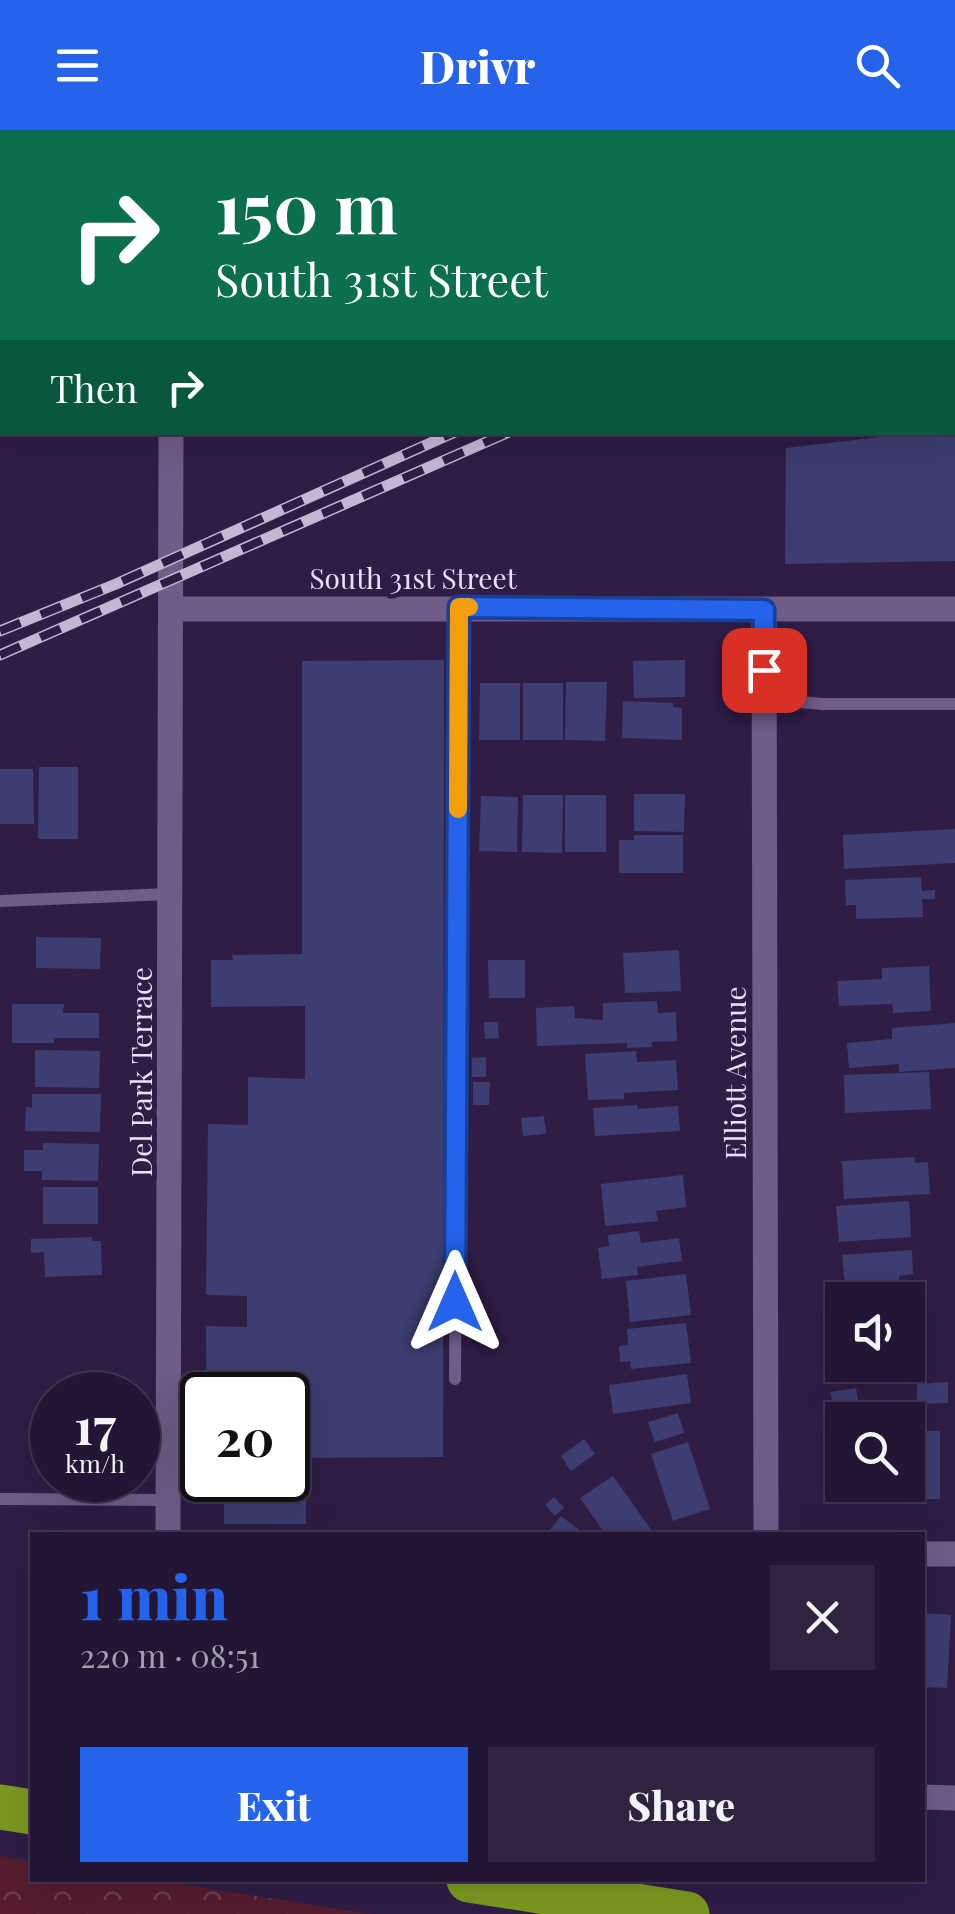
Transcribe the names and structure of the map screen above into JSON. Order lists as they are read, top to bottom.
{
  "streets": {
    "street": ["South 31st Street", "Del Park Terrace", "Elliott Avenue"]
  },
  "crossings": [
    ["South 31st Street", "Del Park Terrace"],
    ["South 31st Street", "Elliott Avenue"]
  ],
  "page": {
    "header": "Drivr",
    "turn": ["150 m", "South 31st Street"],
    "then": "Then",
    "speed": "17 km/h",
    "limit": "20",
    "heading": ["1 min", "220 m · 08:51"],
    "buttons": ["Exit", "Share"]
  }
}
